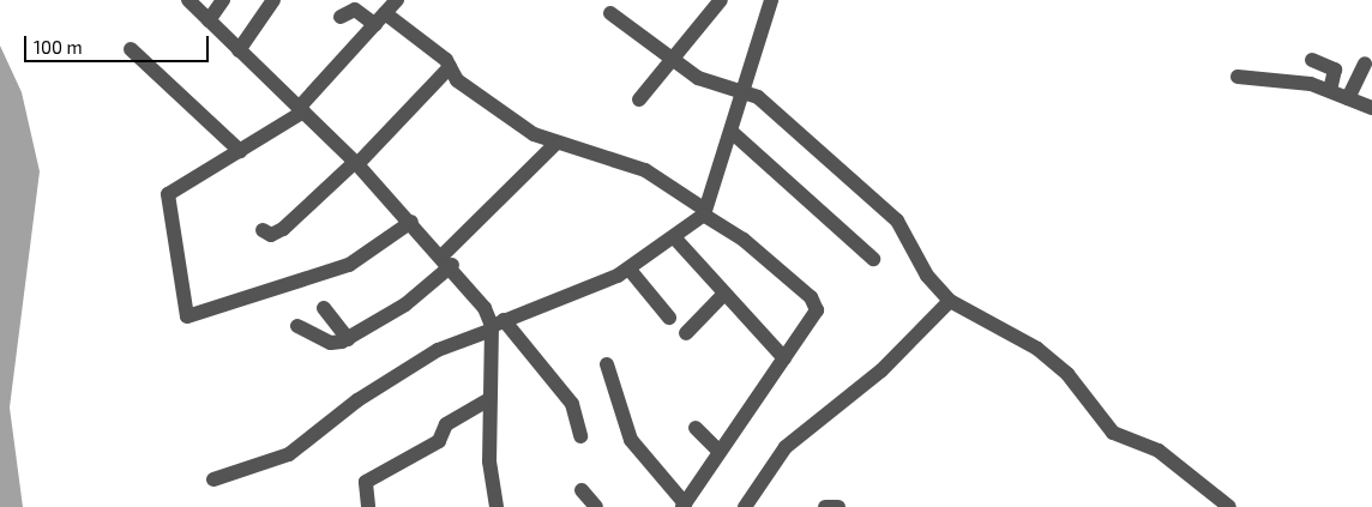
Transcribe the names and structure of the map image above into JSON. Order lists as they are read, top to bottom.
{
  "scale_bar": "100 m"
}
